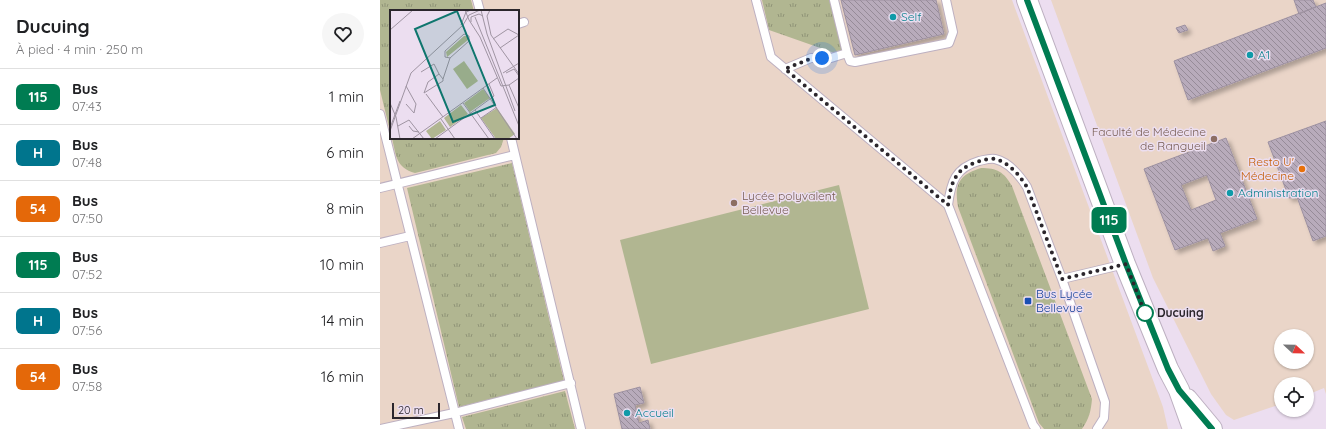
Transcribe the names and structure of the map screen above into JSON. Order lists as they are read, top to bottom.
{
  "places": {
    "other": [
      "Self",
      "A1",
      "Faculté de Médecine de Rangueil",
      "Resto U' Médecine",
      "Administration",
      "Lycée polyvalent Bellevue",
      "Ducuing",
      "Accueil"
    ],
    "transit": ["Bus Lycée Bellevue"]
  },
  "lines": ["bus line 115"],
  "scale_bar": "20 m",
  "north": "right",
  "page": {
    "heading": ["Ducuing", "À pied · 4 min · 250 m"],
    "on_map": "115",
    "list": [
      {
        "mark": "115",
        "name": "Bus",
        "note": "07:43",
        "value": "1 min"
      },
      {
        "mark": "H",
        "name": "Bus",
        "note": "07:48",
        "value": "6 min"
      },
      {
        "mark": "54",
        "name": "Bus",
        "note": "07:50",
        "value": "8 min"
      },
      {
        "mark": "115",
        "name": "Bus",
        "note": "07:52",
        "value": "10 min"
      },
      {
        "mark": "H",
        "name": "Bus",
        "note": "07:56",
        "value": "14 min"
      },
      {
        "mark": "54",
        "name": "Bus",
        "note": "07:58",
        "value": "16 min"
      }
    ],
    "scale": "20 m"
  }
}
